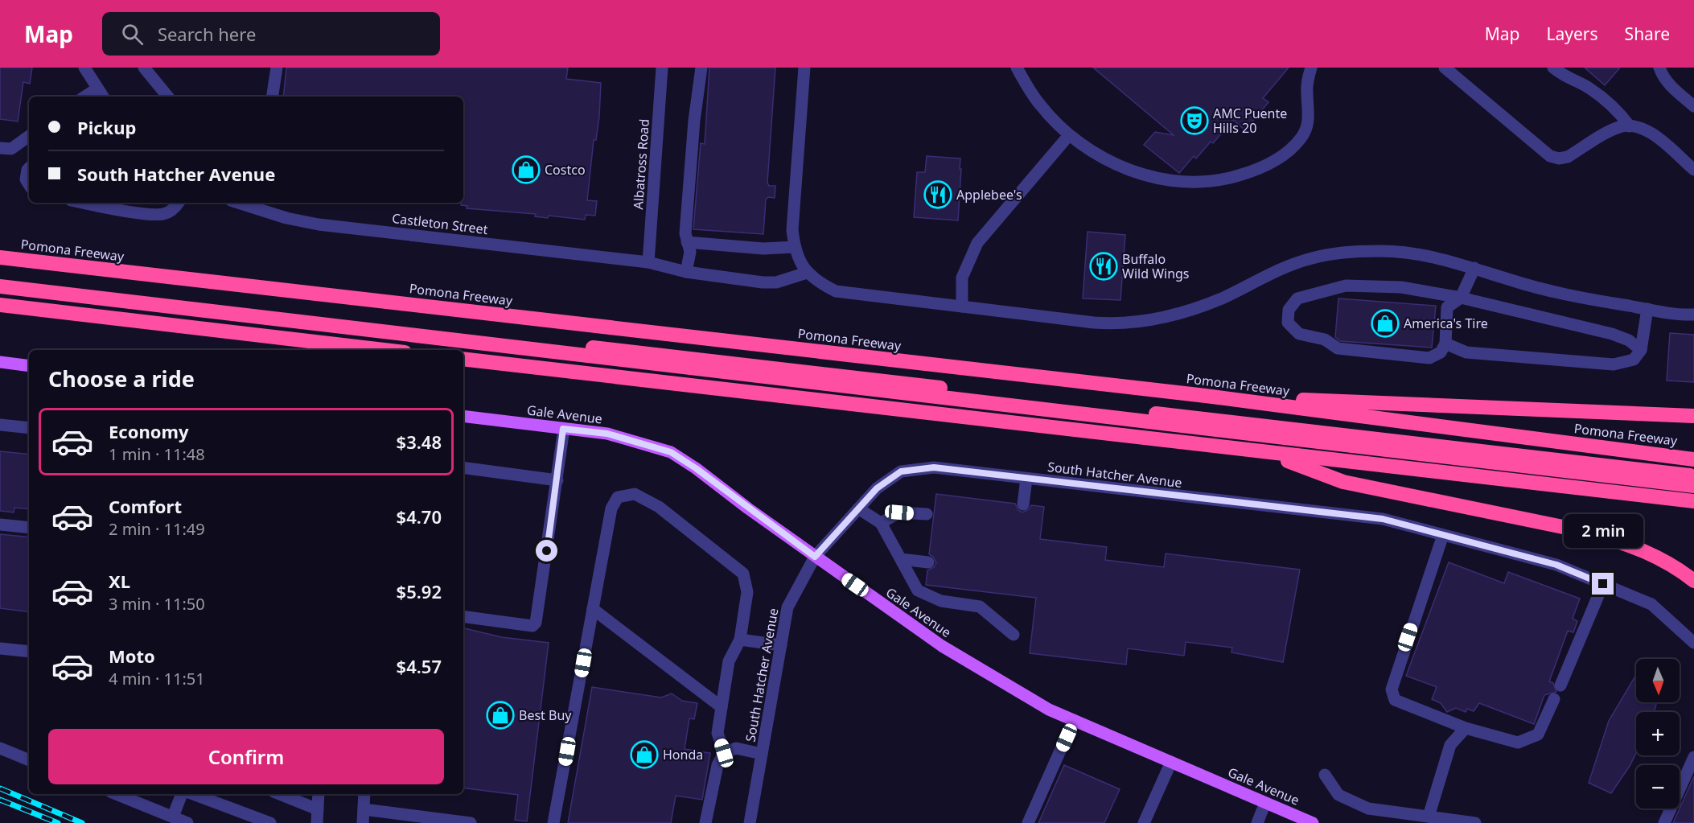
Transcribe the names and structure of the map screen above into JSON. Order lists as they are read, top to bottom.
{
  "streets": {
    "highway": ["Pomona Freeway"],
    "main road": ["Gale Avenue"],
    "street": ["Albatross Road", "Castleton Street", "South Hatcher Avenue"]
  },
  "crossings": [
    ["Albatross Road", "Castleton Street"],
    ["Gale Avenue", "South Hatcher Avenue"]
  ],
  "places": {
    "theatre": ["AMC Puente Hills 20"],
    "shop": [
      "Costco",
      "America's Tire",
      "Best Buy",
      "Honda"
    ],
    "restaurant": ["Applebee's", "Buffalo Wild Wings"]
  },
  "north": "bottom",
  "page": {
    "header": "Map",
    "search": "Search here",
    "nav": ["Map", "Layers", "Share"],
    "banner": ["Pickup", "South Hatcher Avenue"],
    "heading": "Choose a ride",
    "list": [
      {
        "name": "Economy",
        "note": "1 min · 11:48",
        "value": "$3.48"
      },
      {
        "name": "Comfort",
        "note": "2 min · 11:49",
        "value": "$4.70"
      },
      {
        "name": "XL",
        "note": "3 min · 11:50",
        "value": "$5.92"
      },
      {
        "name": "Moto",
        "note": "4 min · 11:51",
        "value": "$4.57"
      }
    ],
    "bubble": "2 min",
    "map_buttons": ["+", "−"],
    "buttons": "Confirm"
  }
}
